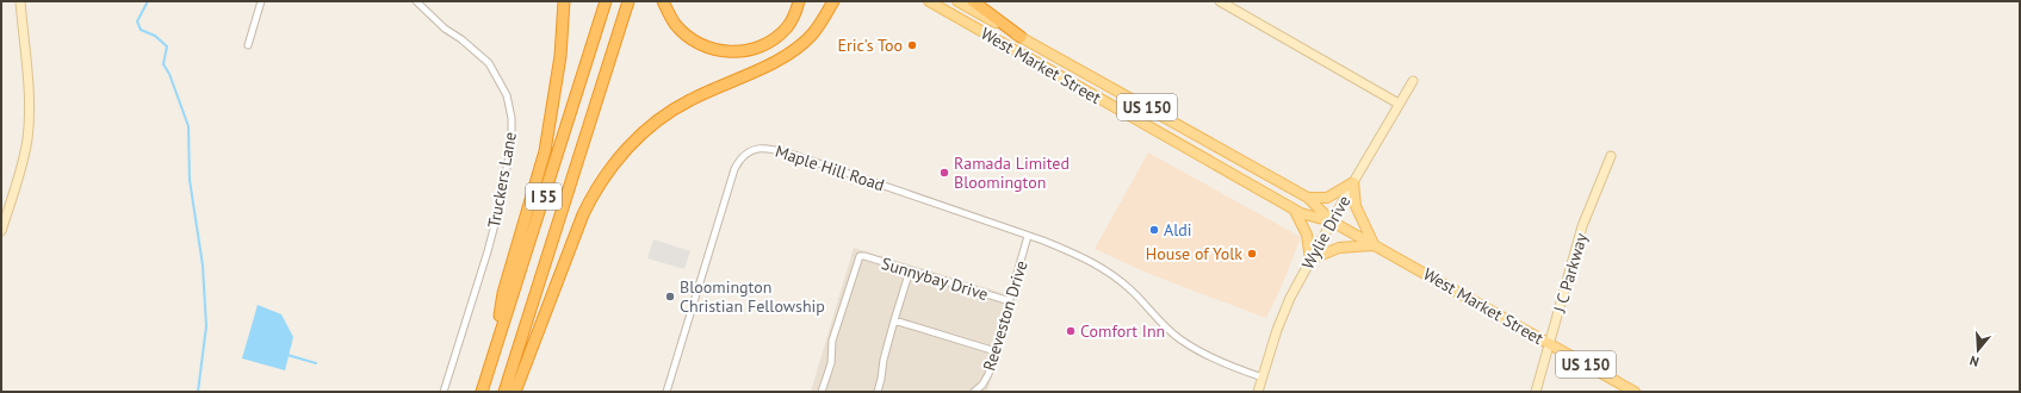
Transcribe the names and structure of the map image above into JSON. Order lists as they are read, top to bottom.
{
  "streets": {
    "highway": ["I 55"],
    "main road": [
      "West Market Street",
      "US 150",
      "Wylie Drive",
      "J C Parkway"
    ],
    "street": [
      "Maple Hill Road",
      "Truckers Lane",
      "Sunnybay Drive",
      "Reeveston Drive"
    ]
  },
  "crossings": [
    ["West Market Street", "Wylie Drive"],
    ["West Market Street", "J C Parkway"],
    ["Maple Hill Road", "Wylie Drive"],
    ["Maple Hill Road", "Reeveston Drive"],
    ["Sunnybay Drive", "Reeveston Drive"]
  ],
  "places": [
    "Eric's Too",
    "Ramada Limited Bloomington",
    "Aldi",
    "House of Yolk",
    "Bloomington Christian Fellowship",
    "Comfort Inn"
  ],
  "north": "bottom"
}
